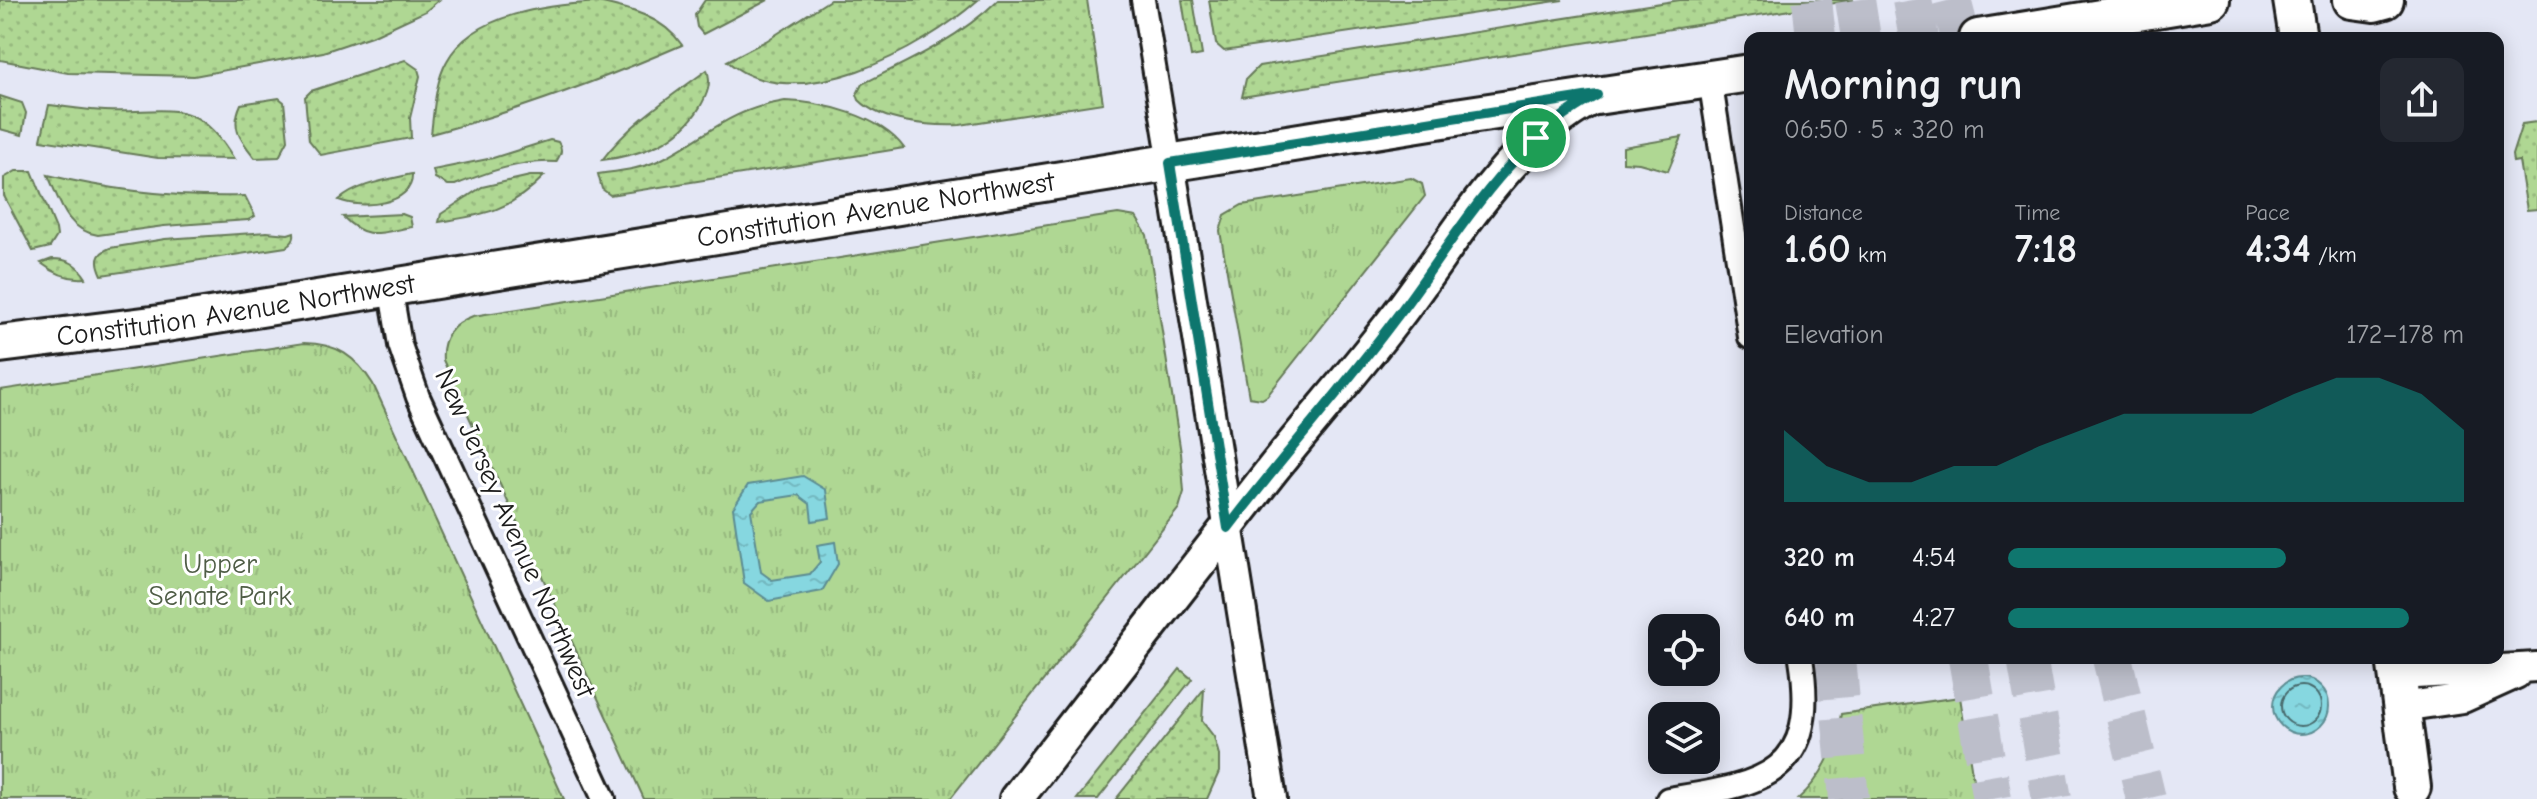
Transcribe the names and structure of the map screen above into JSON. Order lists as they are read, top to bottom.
{
  "streets": {
    "main road": ["Constitution Avenue Northwest"],
    "street": ["New Jersey Avenue Northwest"]
  },
  "crossings": [
    ["Constitution Avenue Northwest", "New Jersey Avenue Northwest"]
  ],
  "parks": ["Upper Senate Park"],
  "page": {
    "heading": ["Morning run", "06:50 · 5 × 320 m"],
    "stats": [
      ["Distance", "1.60 km"],
      ["Time", "7:18"],
      ["Pace", "4:34 /km"]
    ],
    "chart": ["Elevation", "172–178 m"],
    "list": [
      {
        "name": "320 m",
        "note": "4:54"
      },
      {
        "name": "640 m",
        "note": "4:27"
      }
    ]
  }
}
